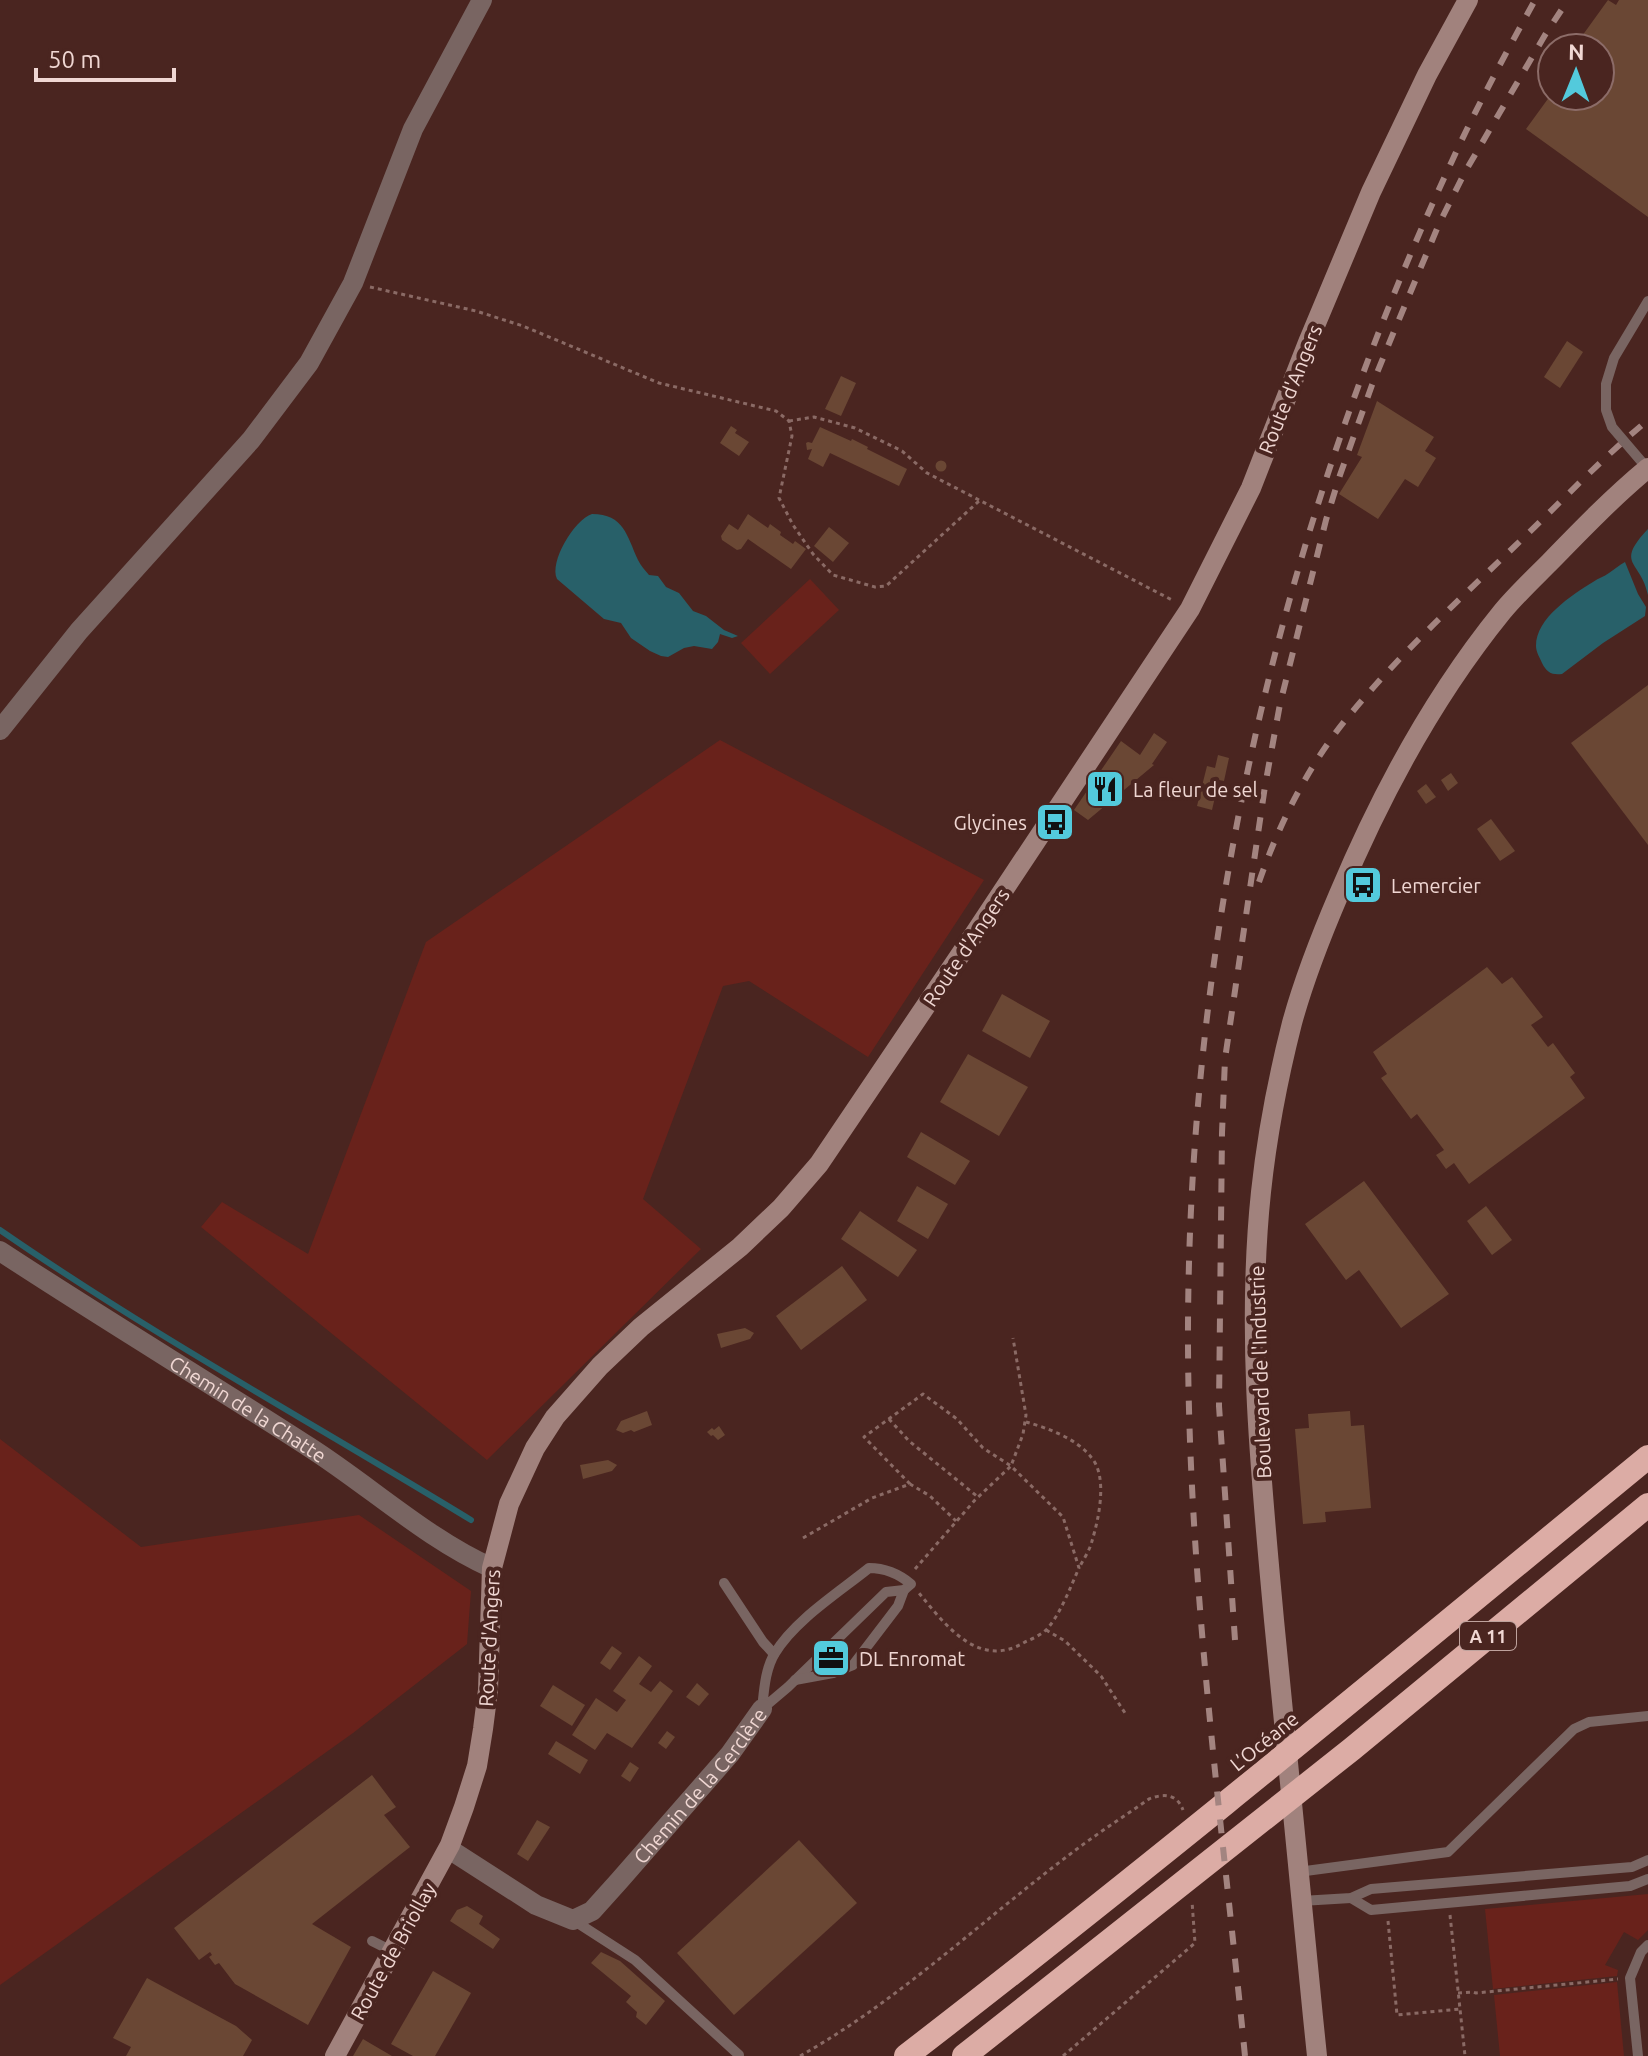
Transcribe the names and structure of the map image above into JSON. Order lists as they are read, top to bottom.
{
  "streets": {
    "highway": ["A 11", "L’Océane"],
    "street": [
      "Route d'Angers",
      "Boulevard de l'Industrie",
      "Chemin de la Chatte",
      "Chemin de la Cerclère",
      "Route de Briollay"
    ]
  },
  "crossings": [
    ["Route d'Angers", "Chemin de la Chatte"],
    ["Route d'Angers", "Route de Briollay"]
  ],
  "places": {
    "restaurant": ["La fleur de sel"],
    "bus stop": ["Glycines", "Lemercier"],
    "office": ["DL Enromat"]
  },
  "scale_bar": "50 m",
  "north": "top"
}
